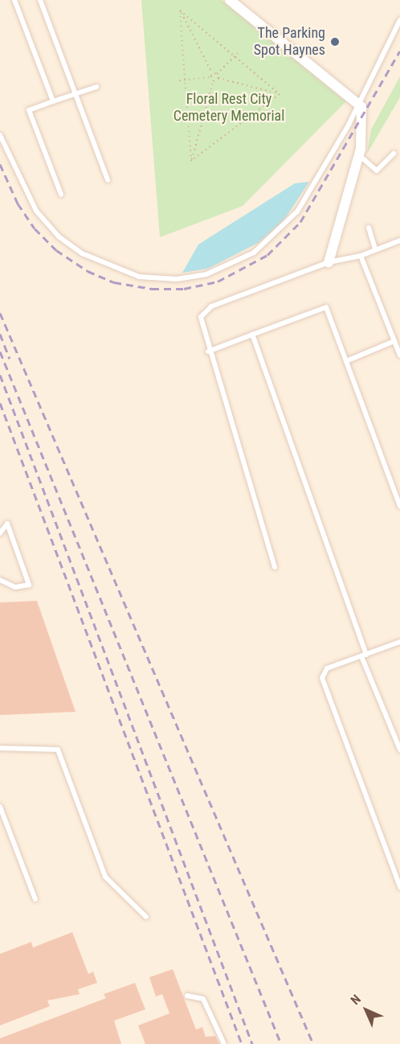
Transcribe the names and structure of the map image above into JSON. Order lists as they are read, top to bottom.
{
  "parks": ["Floral Rest City Cemetery Memorial"],
  "places": ["The Parking Spot Haynes"],
  "north": "top left"
}
